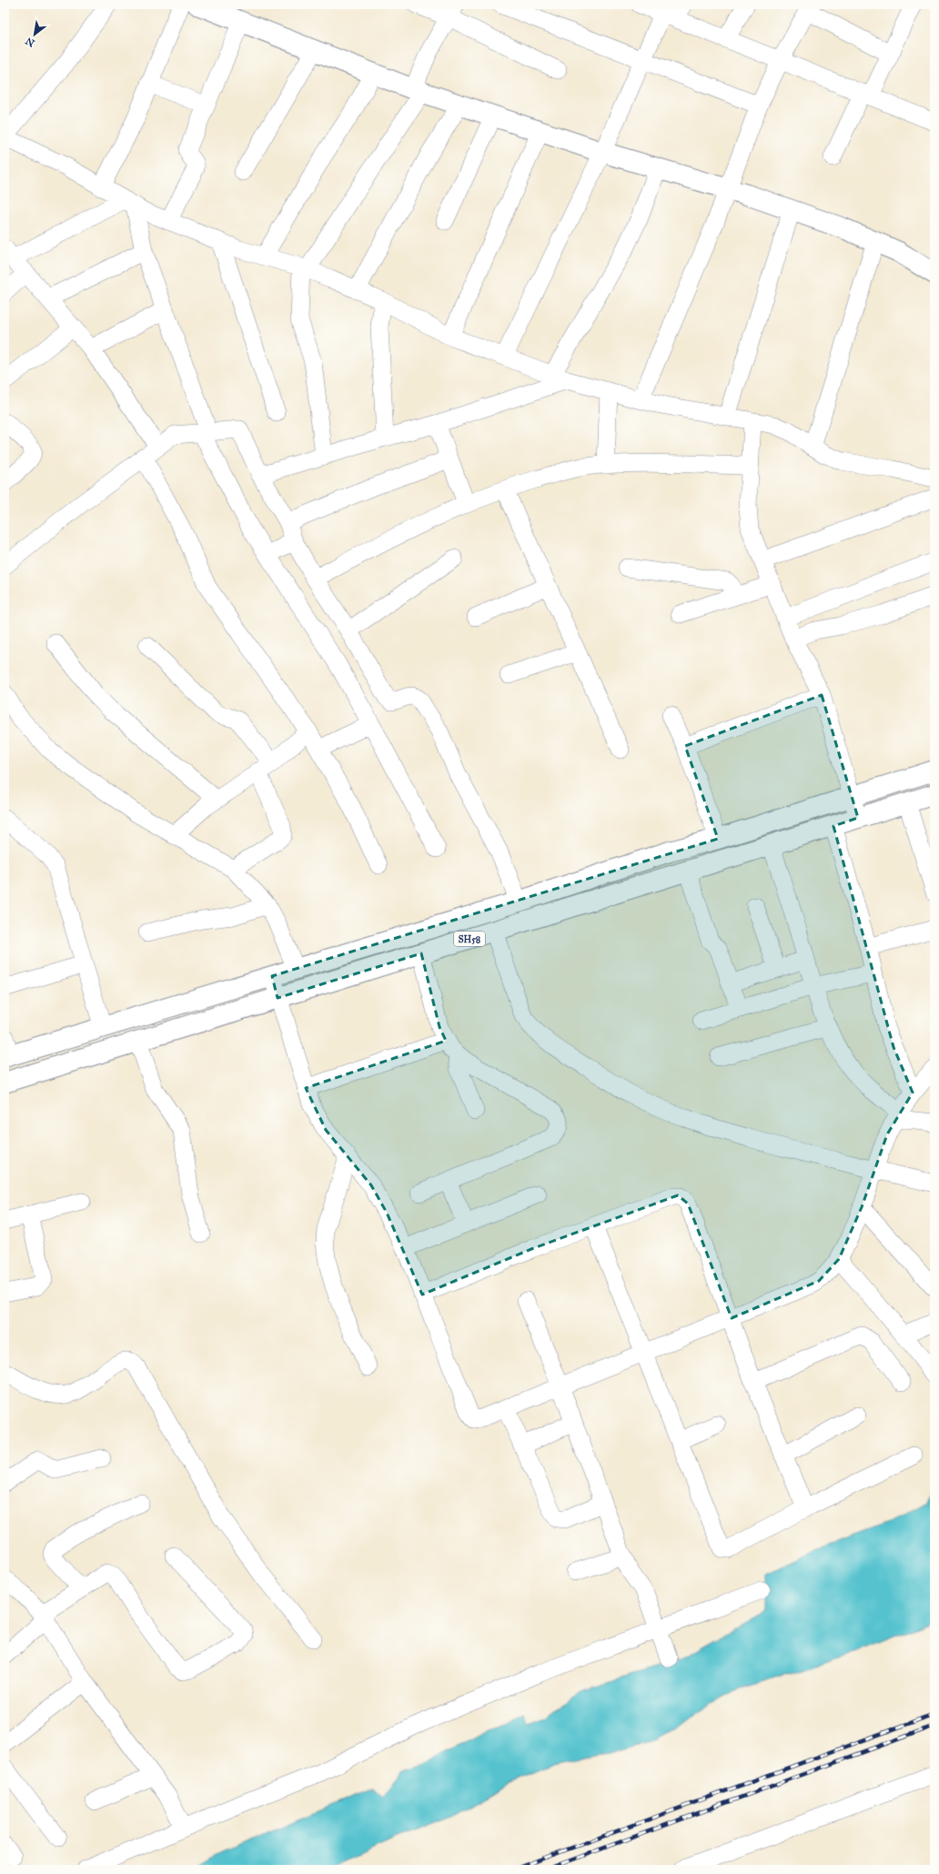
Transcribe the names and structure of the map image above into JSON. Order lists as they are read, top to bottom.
{
  "streets": {
    "main road": ["SH58"]
  },
  "north": "bottom left"
}
